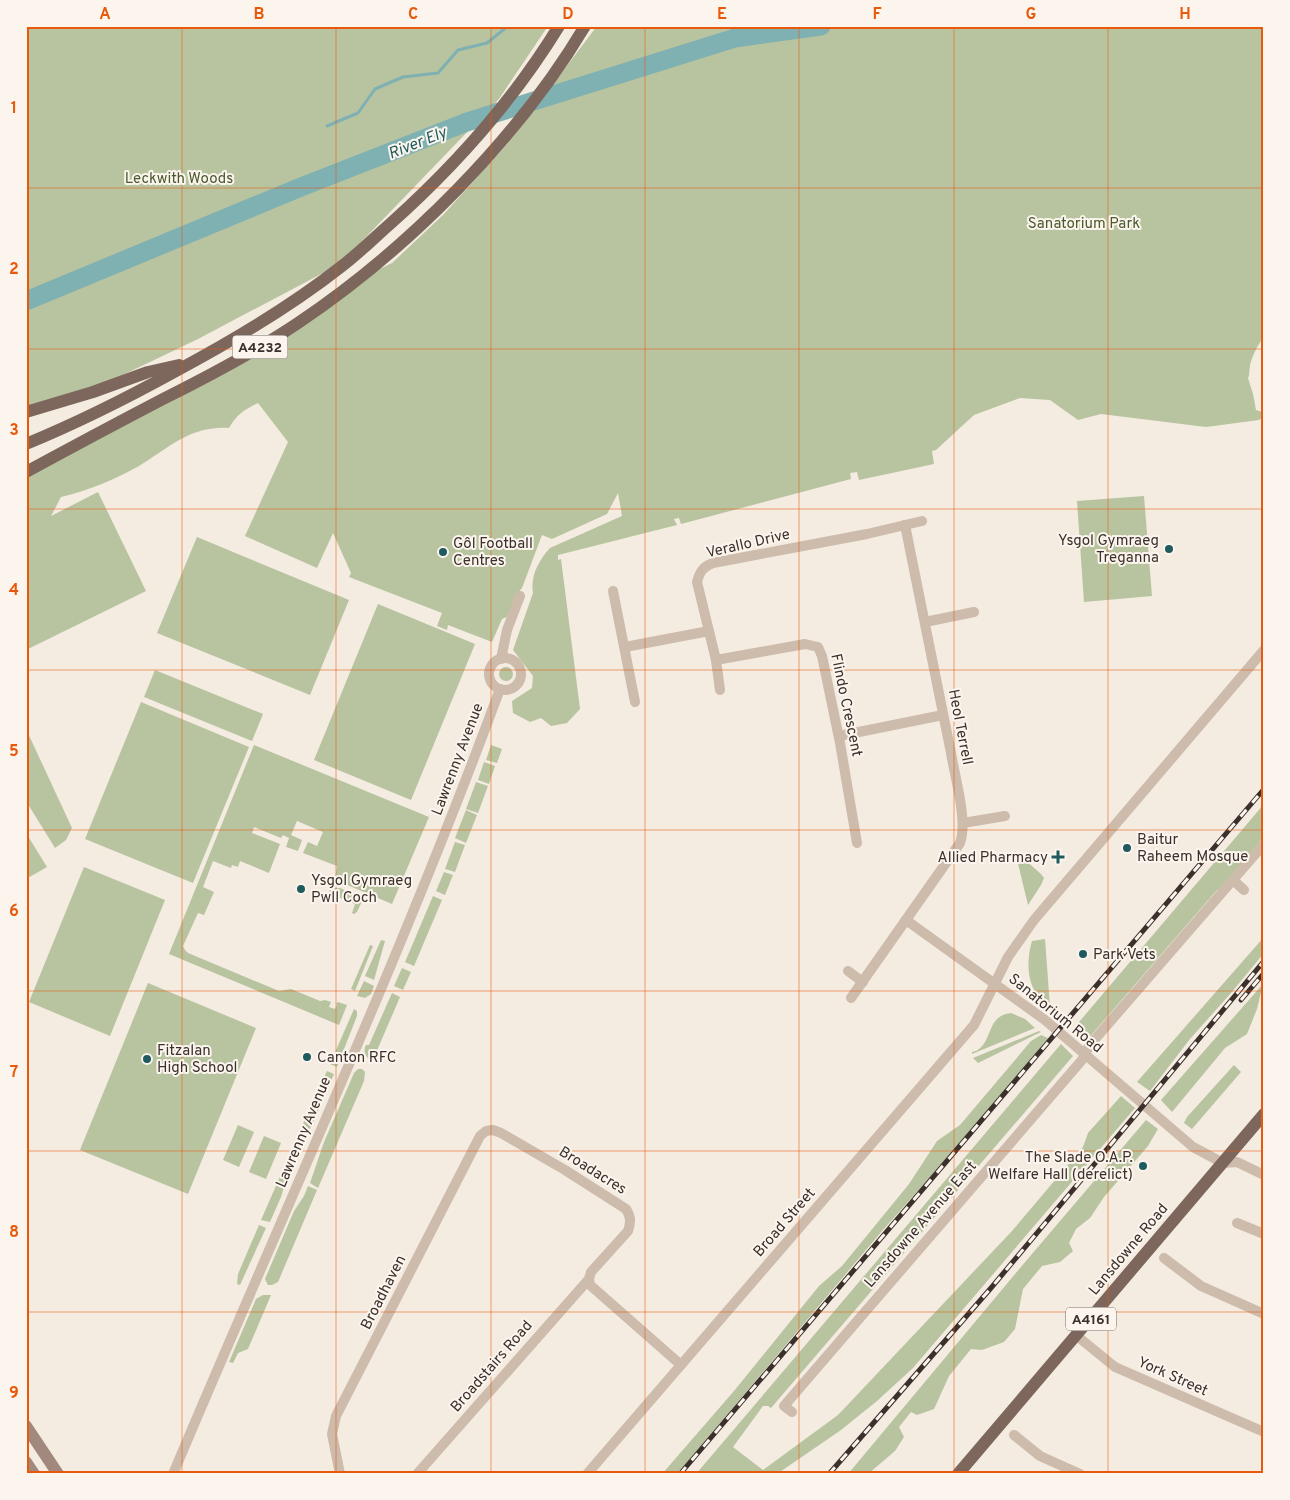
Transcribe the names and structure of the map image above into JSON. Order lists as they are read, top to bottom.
{
  "streets": {
    "main road": ["A4232", "Lansdowne Road", "A4161"],
    "street": [
      "Verallo Drive",
      "Flindo Crescent",
      "Heol Terrell",
      "Lawrenny Avenue",
      "Sanatorium Road",
      "Broadacres",
      "Broad Street",
      "Lansdowne Avenue East",
      "Broadhaven",
      "Broadstairs Road",
      "York Street"
    ]
  },
  "crossings": [
    ["Verallo Drive", "Flindo Crescent"],
    ["Verallo Drive", "Heol Terrell"],
    ["Sanatorium Road", "Broad Street"],
    ["Sanatorium Road", "Lansdowne Avenue East"],
    ["Sanatorium Road", "Lansdowne Road"],
    ["Broadacres", "Broadhaven"],
    ["Broadacres", "Broadstairs Road"],
    ["Lansdowne Road", "York Street"]
  ],
  "water": ["River Ely"],
  "parks": ["Leckwith Woods", "Sanatorium Park"],
  "places": {
    "other": [
      "Ysgol Gymraeg Treganna",
      "Gôl Football Centres",
      "Baitur Raheem Mosque",
      "Ysgol Gymraeg Pwll Coch",
      "Park Vets",
      "Canton RFC",
      "Fitzalan High School",
      "The Slade O.A.P. Welfare Hall (derelict)"
    ],
    "health": ["Allied Pharmacy"]
  },
  "grid": {
    "columns": [
      "A",
      "B",
      "C",
      "D",
      "E",
      "F",
      "G",
      "H"
    ],
    "rows": [
      "1",
      "2",
      "3",
      "4",
      "5",
      "6",
      "7",
      "8",
      "9"
    ]
  }
}
